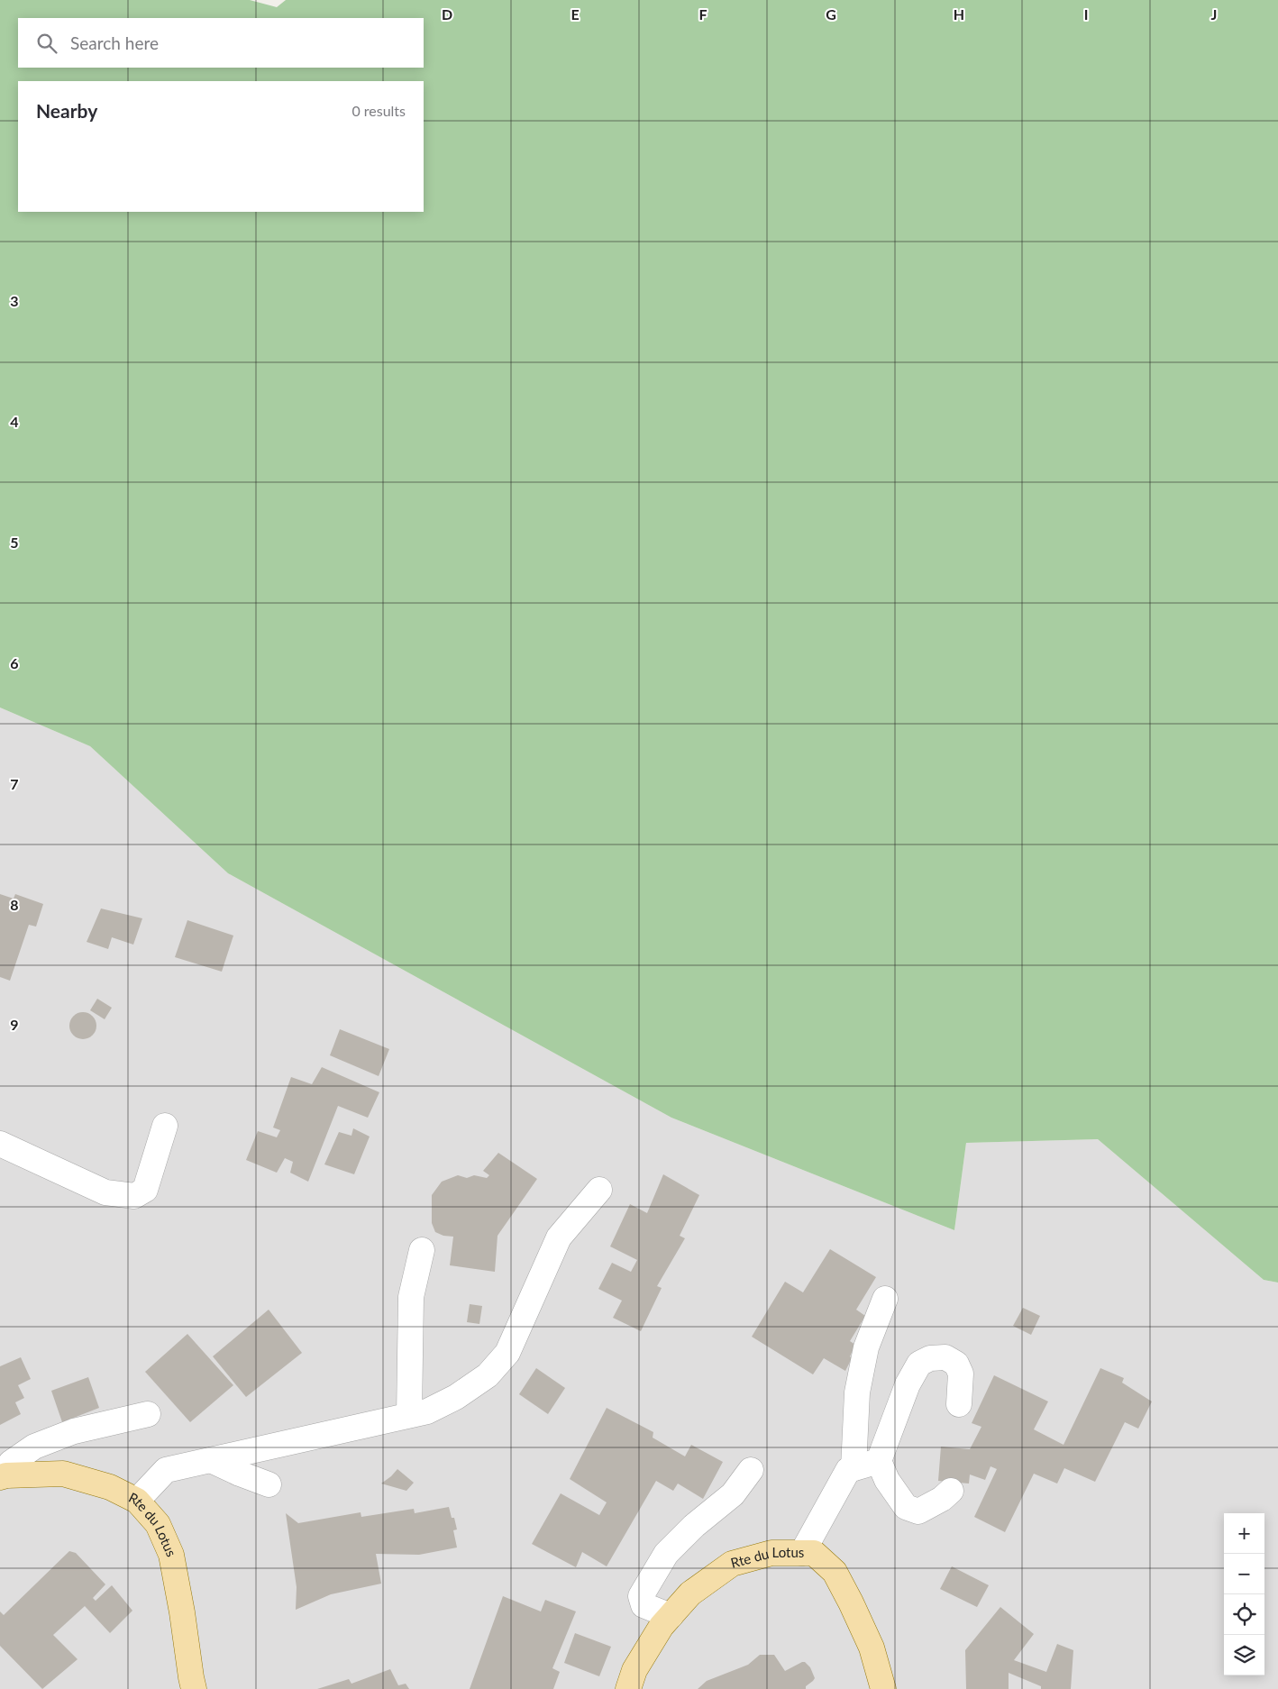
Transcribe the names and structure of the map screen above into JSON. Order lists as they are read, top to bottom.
{
  "streets": {
    "main road": ["Rte du Lotus"]
  },
  "page": {
    "search": "Search here",
    "heading": ["Nearby", "0 results"],
    "map_buttons": ["+", "−"]
  },
  "grid": {
    "columns": [
      "D",
      "E",
      "F",
      "G",
      "H",
      "I",
      "J"
    ],
    "rows": [
      "3",
      "4",
      "5",
      "6",
      "7",
      "8",
      "9"
    ]
  }
}
